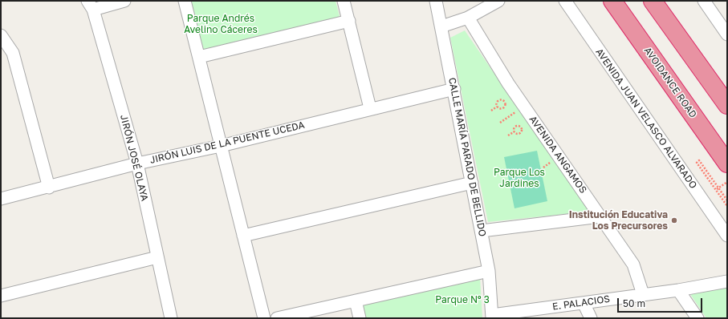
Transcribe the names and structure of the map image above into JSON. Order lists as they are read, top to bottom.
{
  "streets": {
    "highway": ["AVOIDANCE ROAD"],
    "street": [
      "AVENIDA JUAN VELASCO ALVARADO",
      "JIRÓN LUIS DE LA PUENTE UCEDA",
      "AVENIDA ANGAMOS",
      "CALLE MARÍA PARADO DE BELLIDO",
      "JIRÓN JOSÉ OLAYA",
      "E. PALACIOS"
    ]
  },
  "crossings": [
    ["JIRÓN LUIS DE LA PUENTE UCEDA", "CALLE MARÍA PARADO DE BELLIDO"],
    ["JIRÓN LUIS DE LA PUENTE UCEDA", "JIRÓN JOSÉ OLAYA"],
    ["AVENIDA ANGAMOS", "E. PALACIOS"],
    ["CALLE MARÍA PARADO DE BELLIDO", "E. PALACIOS"]
  ],
  "parks": ["Parque Andrés Avelino Cáceres", "Parque Los Jardines", "Parque Nº 3"],
  "places": ["Institución Educativa Los Precursores"],
  "scale_bar": "50 m"
}
